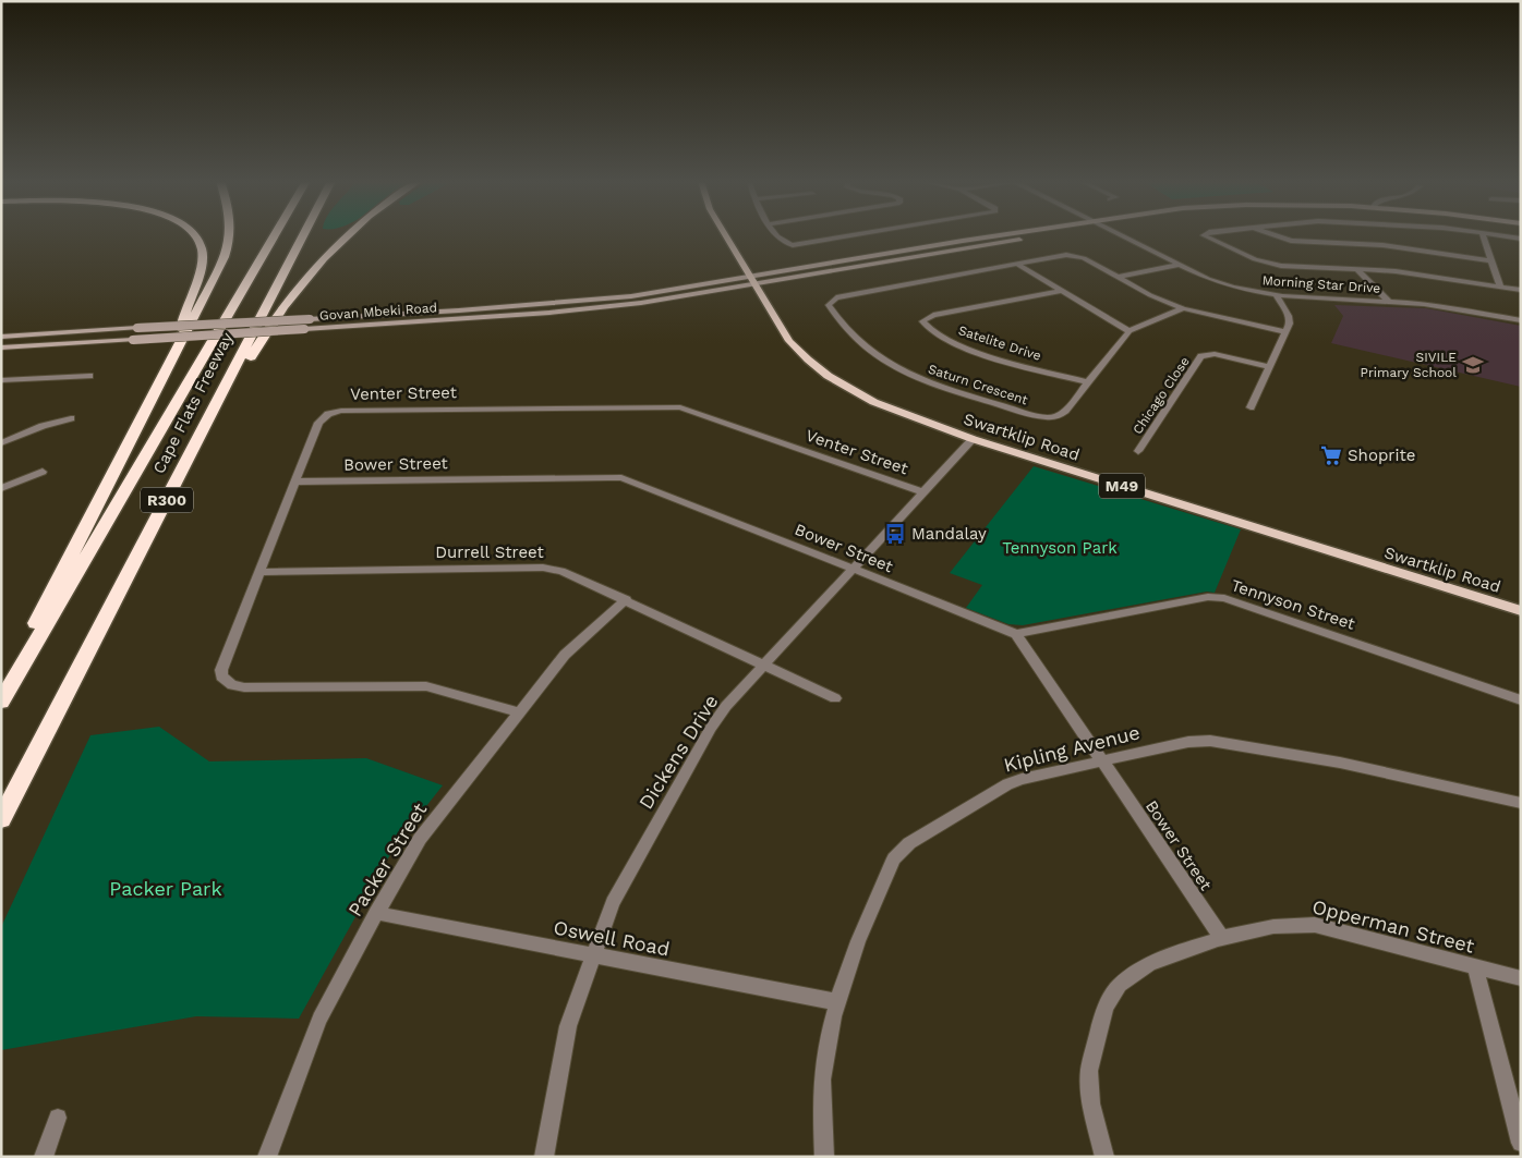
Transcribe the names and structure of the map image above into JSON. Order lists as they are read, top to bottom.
{
  "streets": {
    "highway": ["Cape Flats Freeway", "R300"],
    "main road": ["Govan Mbeki Road", "Swartklip Road", "M49"],
    "street": [
      "Morning Star Drive",
      "Satelite Drive",
      "Saturn Crescent",
      "Venter Street",
      "Chicago Close",
      "Bower Street",
      "Durrell Street",
      "Tennyson Street",
      "Kipling Avenue",
      "Dickens Drive",
      "Packer Street",
      "Opperman Street",
      "Oswell Road"
    ]
  },
  "crossings": [
    ["Govan Mbeki Road", "Swartklip Road"],
    ["Govan Mbeki Road", "M49"],
    ["Satelite Drive", "Saturn Crescent"],
    ["Venter Street", "Bower Street"],
    ["Venter Street", "Durrell Street"],
    ["Venter Street", "Dickens Drive"],
    ["Venter Street", "Packer Street"],
    ["Swartklip Road", "M49"],
    ["Swartklip Road", "Dickens Drive"],
    ["Bower Street", "Tennyson Street"],
    ["Bower Street", "Kipling Avenue"],
    ["Bower Street", "Dickens Drive"],
    ["Bower Street", "Opperman Street"],
    ["Durrell Street", "Dickens Drive"],
    ["Durrell Street", "Packer Street"],
    ["Kipling Avenue", "Oswell Road"],
    ["Dickens Drive", "Oswell Road"],
    ["Packer Street", "Oswell Road"]
  ],
  "parks": ["Tennyson Park", "Packer Park"],
  "places": {
    "school or university": ["SIVILE Primary School"],
    "supermarket": ["Shoprite"],
    "bus stop": ["Mandalay"]
  }
}
